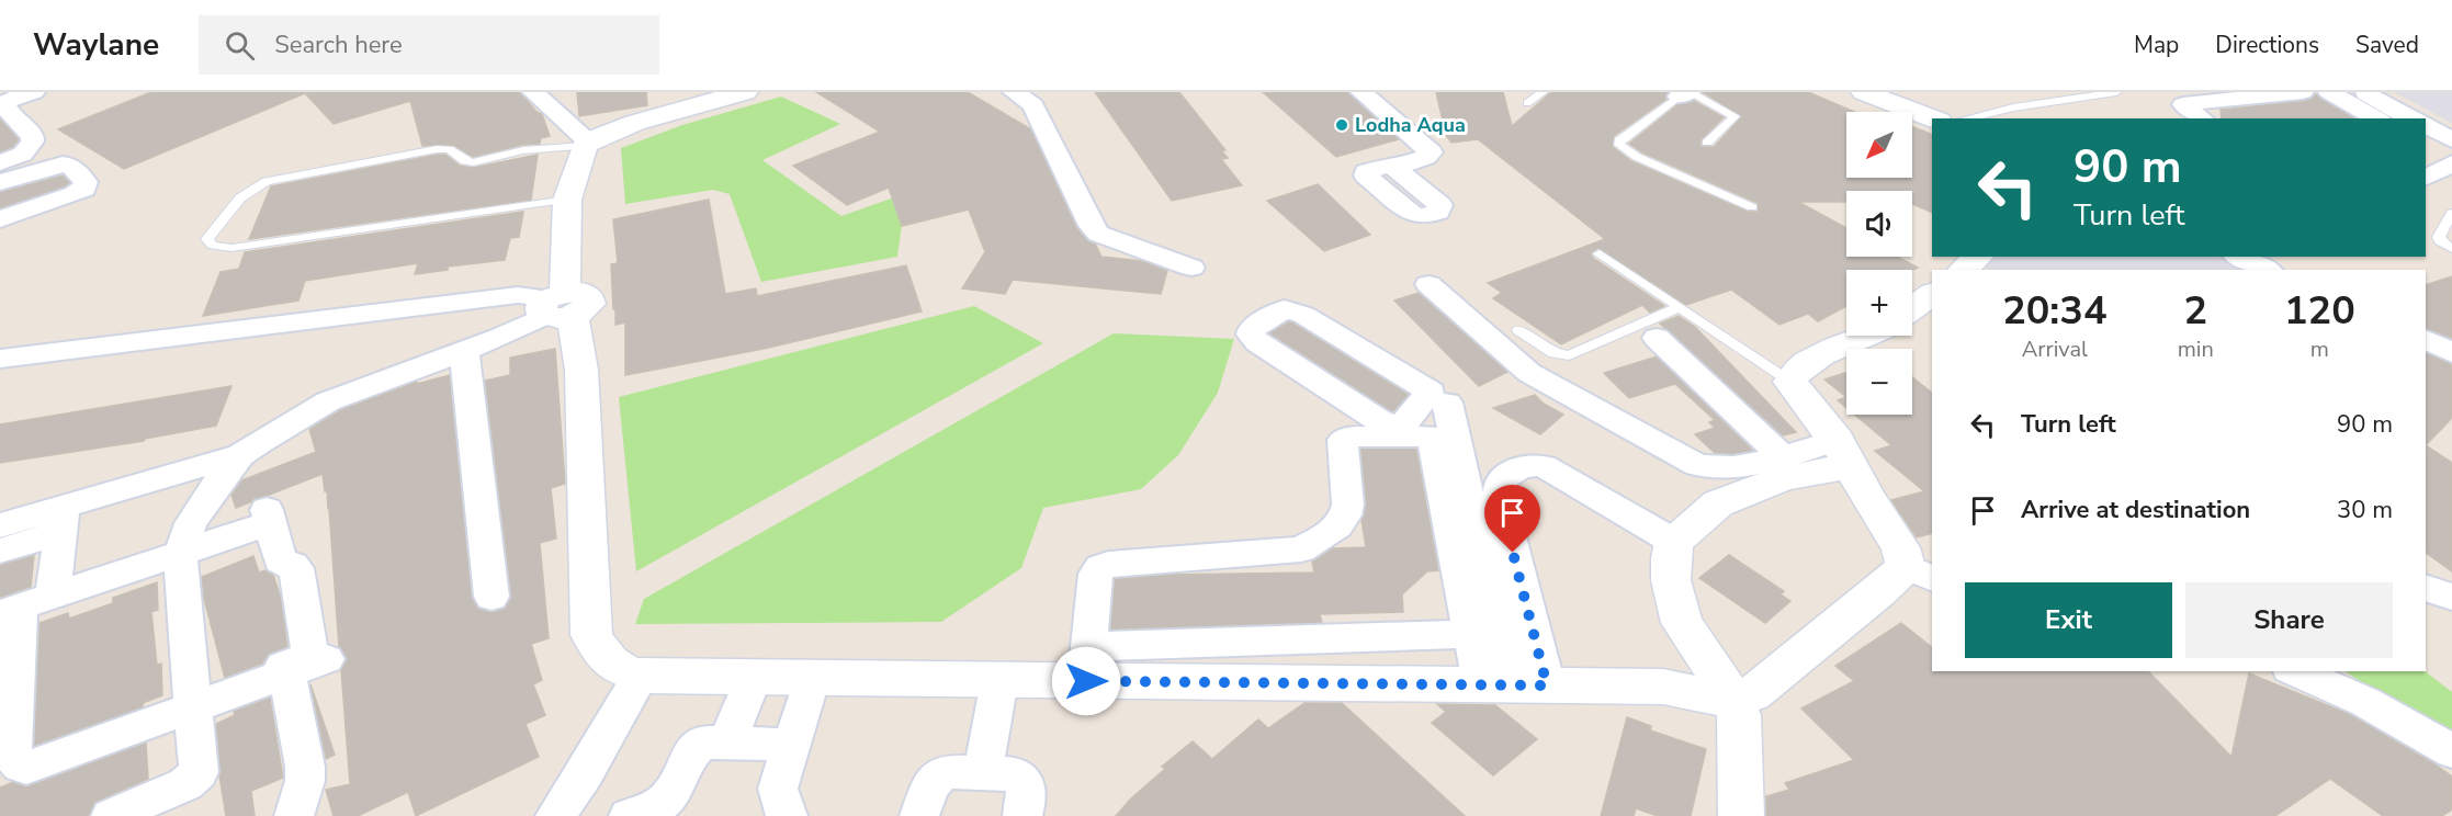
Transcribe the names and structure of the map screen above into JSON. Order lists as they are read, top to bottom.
{
  "places": ["Lodha Aqua"],
  "north": "bottom left",
  "page": {
    "header": "Waylane",
    "search": "Search here",
    "nav": ["Map", "Directions", "Saved"],
    "map_buttons": ["+", "−"],
    "turn": ["90 m", "Turn left"],
    "eta": [
      "20:34",
      "Arrival",
      "2",
      "min",
      "120",
      "m"
    ],
    "list": [
      {
        "name": "Turn left",
        "value": "90 m"
      },
      {
        "name": "Arrive at destination",
        "value": "30 m"
      }
    ],
    "buttons": ["Exit", "Share"]
  }
}
